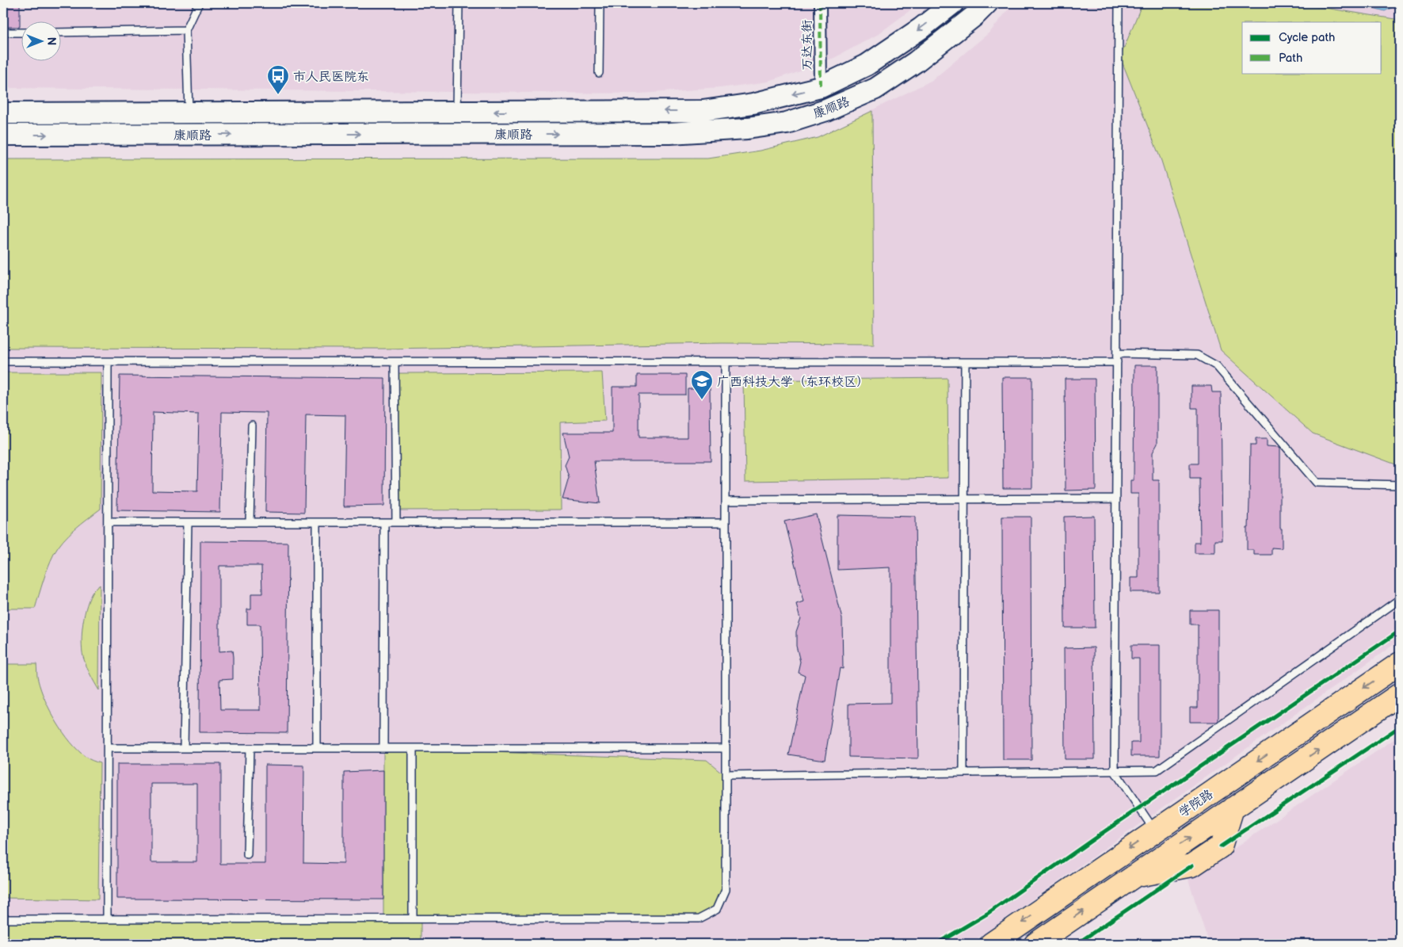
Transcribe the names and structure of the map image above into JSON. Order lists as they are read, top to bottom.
{
  "streets": {
    "main road": ["康顺路", "学院路"],
    "street": ["万达东街"]
  },
  "crossings": [
    ["万达东街", "康顺路"]
  ],
  "places": {
    "bus stop": ["市人民医院东"],
    "school or university": ["广西科技大学（东环校区）"]
  },
  "legend": ["Cycle path", "Path"],
  "north": "right"
}
